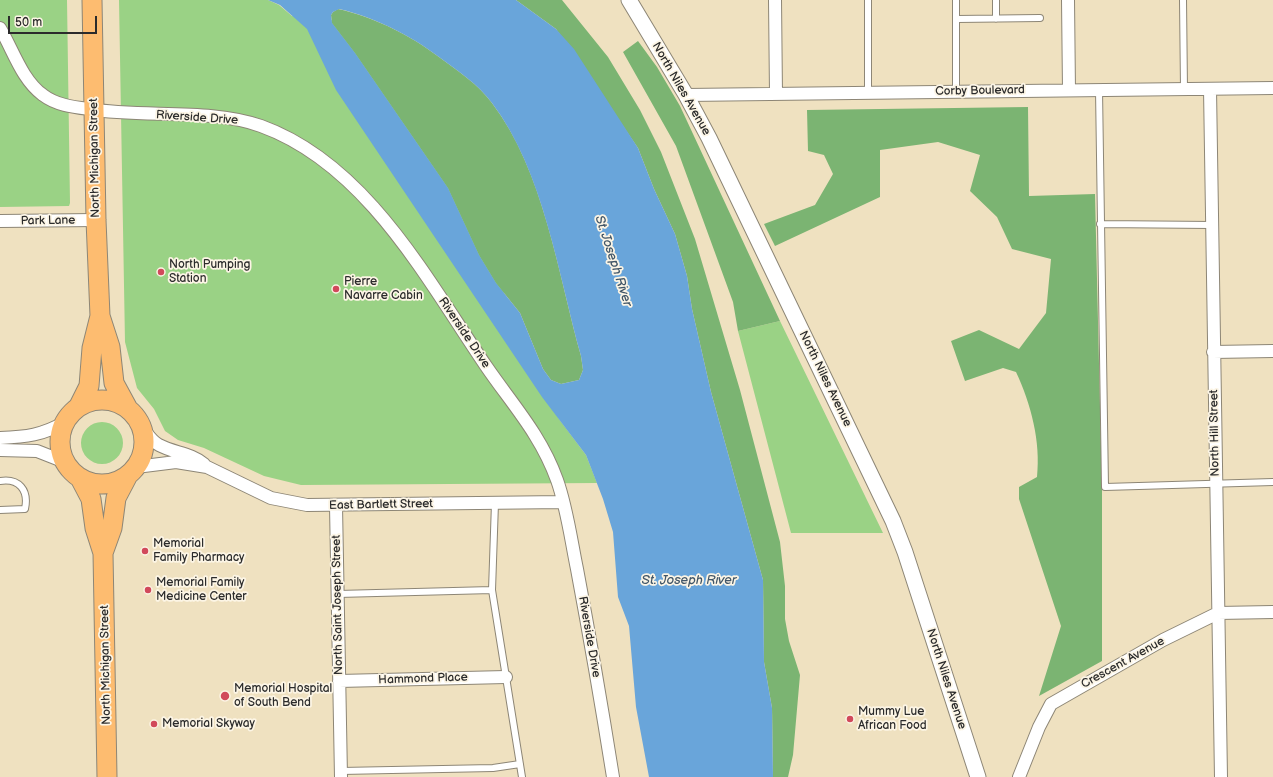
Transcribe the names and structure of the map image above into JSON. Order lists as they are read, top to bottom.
{
  "streets": {
    "main road": ["North Michigan Street"],
    "street": [
      "North Niles Avenue",
      "Corby Boulevard",
      "Riverside Drive",
      "Park Lane",
      "North Hill Street",
      "East Bartlett Street",
      "North Saint Joseph Street",
      "Crescent Avenue",
      "Hammond Place"
    ]
  },
  "crossings": [
    ["North Niles Avenue", "Corby Boulevard"],
    ["Corby Boulevard", "North Hill Street"],
    ["Riverside Drive", "North Michigan Street"],
    ["Riverside Drive", "East Bartlett Street"],
    ["North Michigan Street", "Park Lane"],
    ["North Michigan Street", "East Bartlett Street"],
    ["North Hill Street", "Crescent Avenue"],
    ["East Bartlett Street", "North Saint Joseph Street"],
    ["North Saint Joseph Street", "Hammond Place"]
  ],
  "water": ["St. Joseph River"],
  "places": [
    "North Pumping Station",
    "Pierre Navarre Cabin",
    "Memorial Family Pharmacy",
    "Memorial Family Medicine Center",
    "Memorial Hospital of South Bend",
    "Mummy Lue African Food",
    "Memorial Skyway"
  ],
  "scale_bar": "50 m"
}
